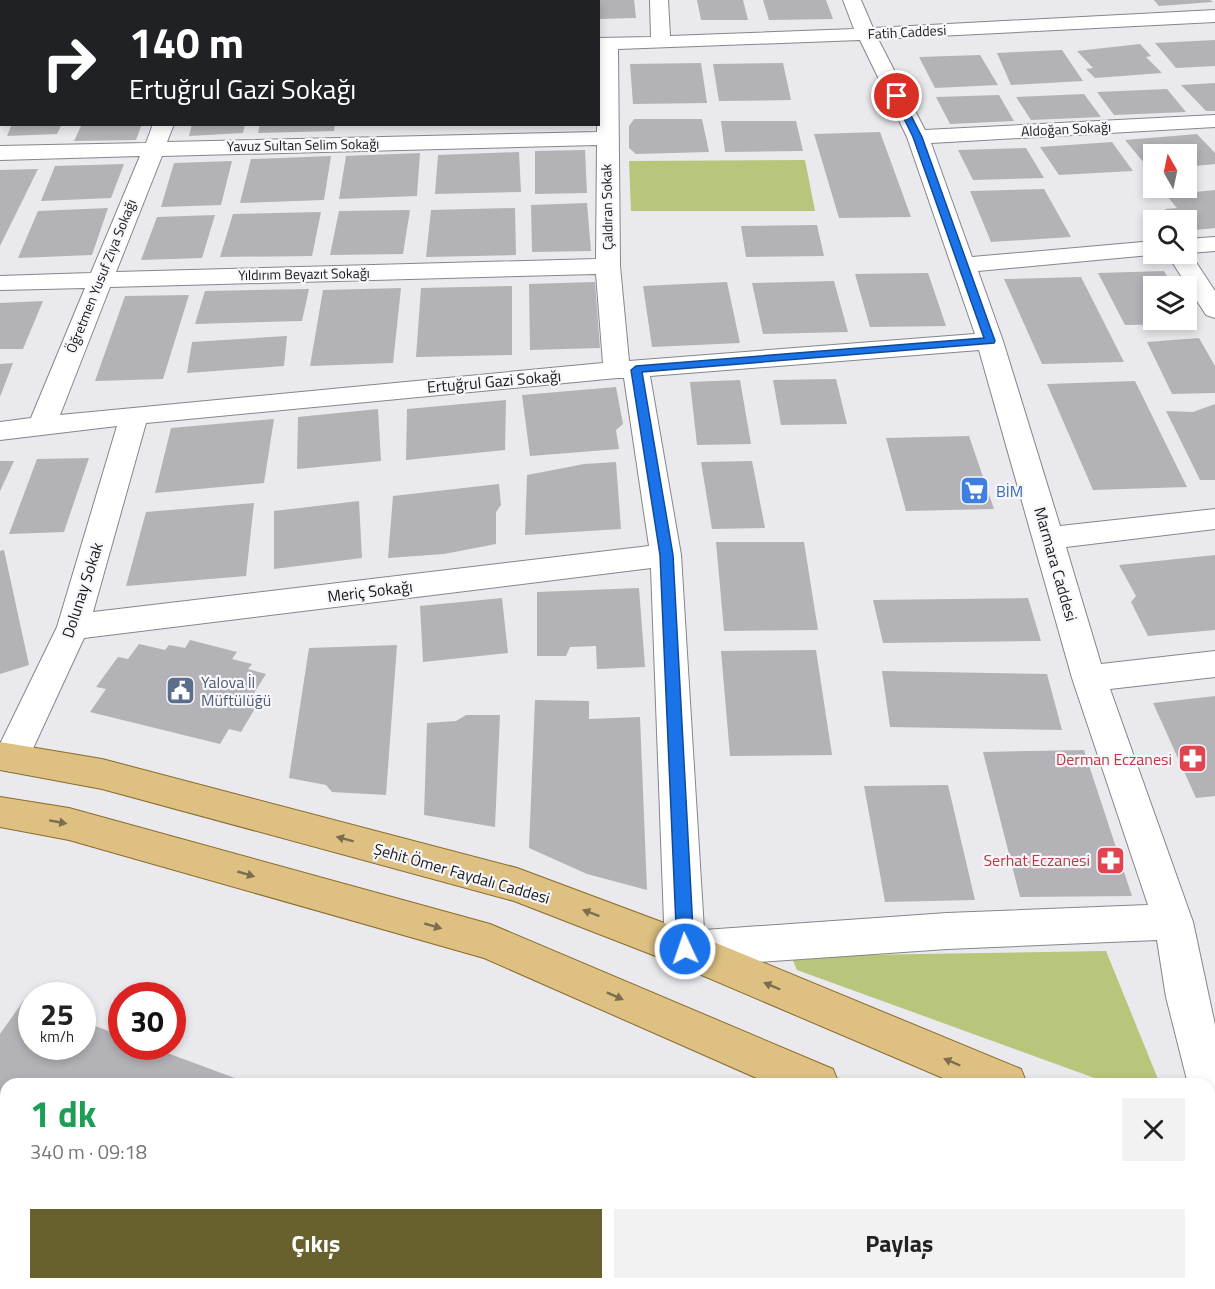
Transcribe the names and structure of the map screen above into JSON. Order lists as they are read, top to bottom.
{
  "streets": {
    "main road": ["Şehit Ömer Faydalı Caddesi"],
    "street": [
      "Fatih Caddesi",
      "Aldoğan Sokağı",
      "Yavuz Sultan Selim Sokağı",
      "Çaldıran Sokak",
      "Yıldırım Beyazıt Sokağı",
      "Öğretmen Yusuf Ziya Sokağı",
      "Ertuğrul Gazi Sokağı",
      "Marmara Caddesi",
      "Dolunay Sokak",
      "Meriç Sokağı"
    ]
  },
  "crossings": [
    ["Fatih Caddesi", "Çaldıran Sokak"],
    ["Fatih Caddesi", "Marmara Caddesi"],
    ["Aldoğan Sokağı", "Marmara Caddesi"],
    ["Yavuz Sultan Selim Sokağı", "Çaldıran Sokak"],
    ["Yavuz Sultan Selim Sokağı", "Öğretmen Yusuf Ziya Sokağı"],
    ["Çaldıran Sokak", "Yıldırım Beyazıt Sokağı"],
    ["Çaldıran Sokak", "Ertuğrul Gazi Sokağı"],
    ["Çaldıran Sokak", "Meriç Sokağı"],
    ["Çaldıran Sokak", "Şehit Ömer Faydalı Caddesi"],
    ["Yıldırım Beyazıt Sokağı", "Öğretmen Yusuf Ziya Sokağı"],
    ["Öğretmen Yusuf Ziya Sokağı", "Ertuğrul Gazi Sokağı"],
    ["Ertuğrul Gazi Sokağı", "Marmara Caddesi"],
    ["Ertuğrul Gazi Sokağı", "Dolunay Sokak"],
    ["Dolunay Sokak", "Meriç Sokağı"],
    ["Dolunay Sokak", "Şehit Ömer Faydalı Caddesi"]
  ],
  "places": {
    "supermarket": ["BİM"],
    "public building": ["Yalova İl Müftülüğü"],
    "pharmacy": ["Derman Eczanesi", "Serhat Eczanesi"]
  },
  "north": "top",
  "page": {
    "turn": ["140 m", "Ertuğrul Gazi Sokağı"],
    "speed": "25 km/h",
    "limit": "30",
    "heading": ["1 dk", "340 m · 09:18"],
    "buttons": ["Çıkış", "Paylaş"]
  }
}
